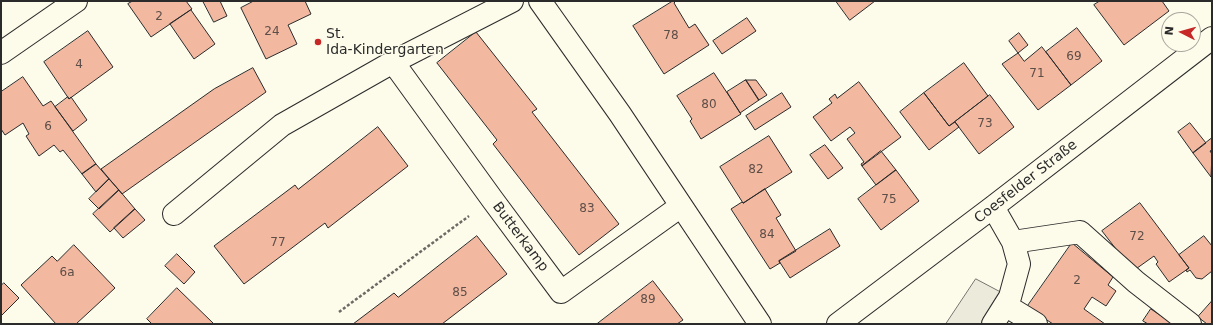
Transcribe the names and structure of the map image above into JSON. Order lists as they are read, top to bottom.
{
  "streets": {
    "street": ["Coesfelder Straße", "Butterkamp"]
  },
  "places": ["St. Ida-Kindergarten"],
  "house_numbers": [
    "2",
    "24",
    "78",
    "69",
    "4",
    "71",
    "80",
    "73",
    "6",
    "82",
    "75",
    "83",
    "84",
    "72",
    "77",
    "6a",
    "2",
    "85",
    "89"
  ],
  "north": "left"
}
